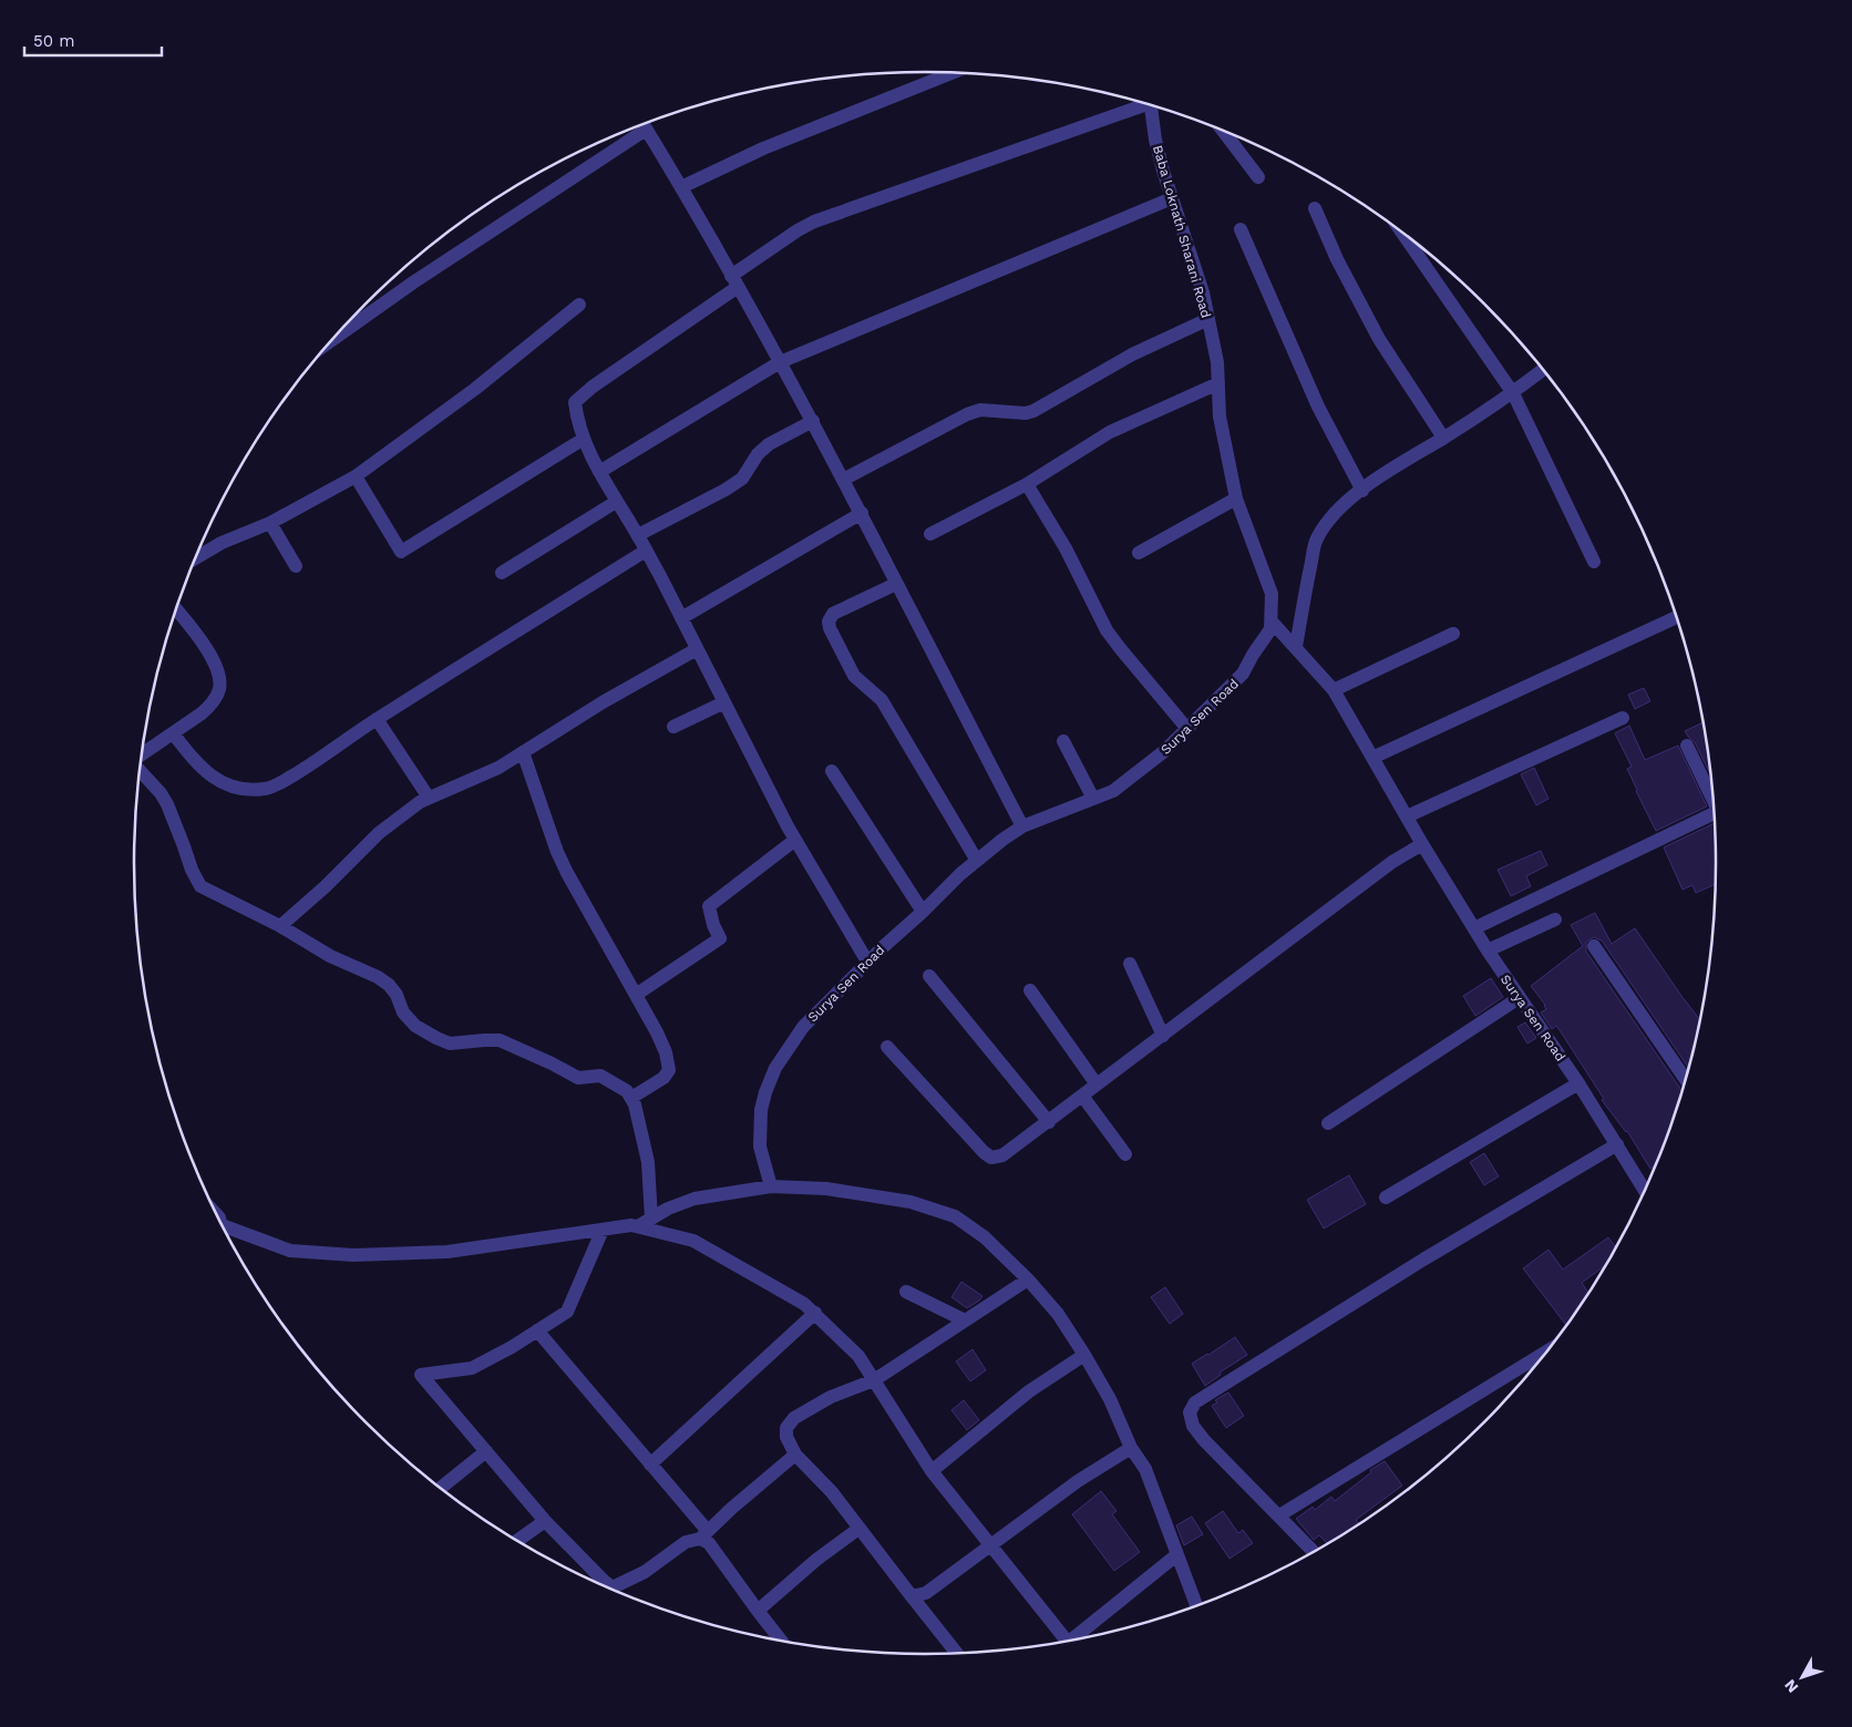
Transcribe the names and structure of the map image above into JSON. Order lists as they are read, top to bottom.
{
  "streets": {
    "street": ["Baba Loknath Sharani Road", "Surya Sen Road"]
  },
  "crossings": [
    ["Baba Loknath Sharani Road", "Surya Sen Road"]
  ],
  "scale_bar": "50 m",
  "north": "bottom left"
}
